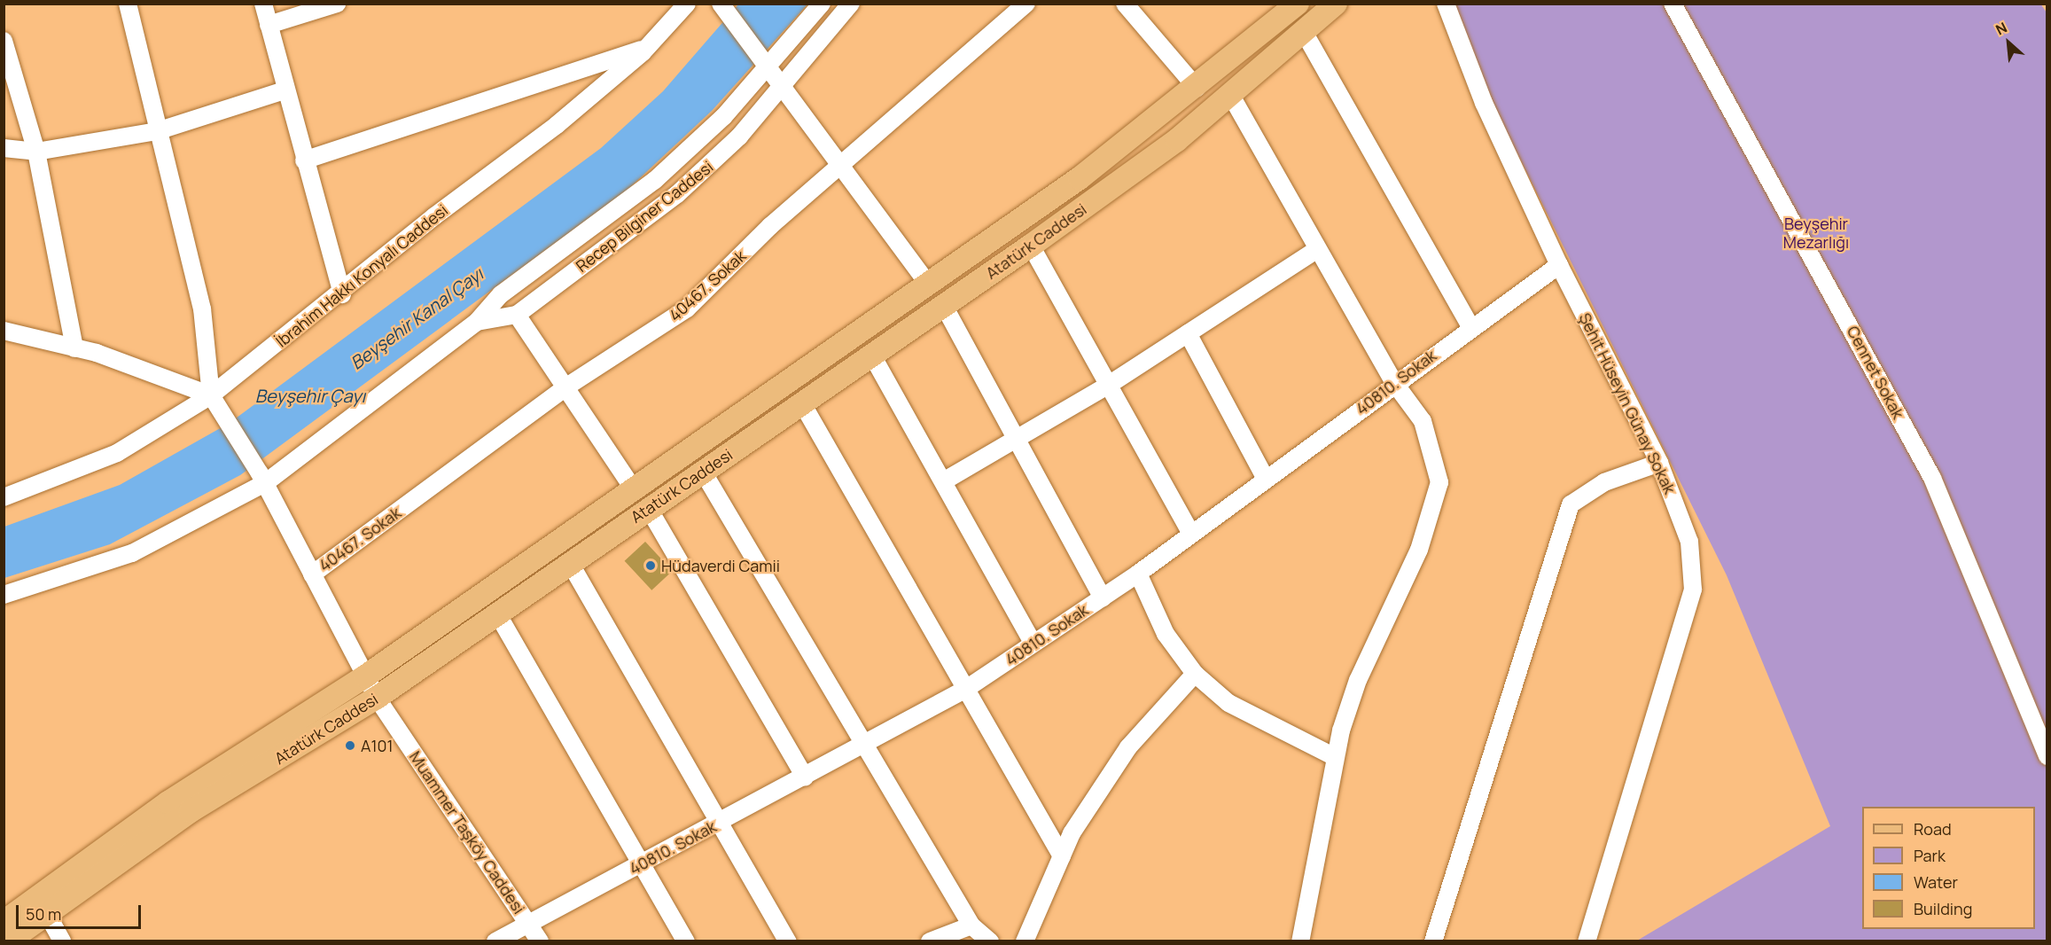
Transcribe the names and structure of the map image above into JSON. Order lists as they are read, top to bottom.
{
  "streets": {
    "main road": ["Atatürk Caddesi"],
    "street": [
      "Recep Bilginer Caddesi",
      "İbrahim Hakkı Konyalı Caddesi",
      "40467. Sokak",
      "Cennet Sokak",
      "40810. Sokak",
      "Şehit Hüseyin Günay Sokak",
      "Muammer Taşköy Caddesi"
    ]
  },
  "crossings": [
    ["Recep Bilginer Caddesi", "Muammer Taşköy Caddesi"],
    ["Atatürk Caddesi", "Muammer Taşköy Caddesi"],
    ["İbrahim Hakkı Konyalı Caddesi", "Muammer Taşköy Caddesi"],
    ["40467. Sokak", "Muammer Taşköy Caddesi"],
    ["40810. Sokak", "Şehit Hüseyin Günay Sokak"],
    ["40810. Sokak", "Muammer Taşköy Caddesi"]
  ],
  "water": ["Beyşehir Kanal Çayı", "Beyşehir Çayı"],
  "parks": ["Beyşehir Mezarlığı"],
  "places": ["Hüdaverdi Camii", "A101"],
  "legend": [
    "Road",
    "Park",
    "Water",
    "Building"
  ],
  "scale_bar": "50 m",
  "north": "top left"
}
